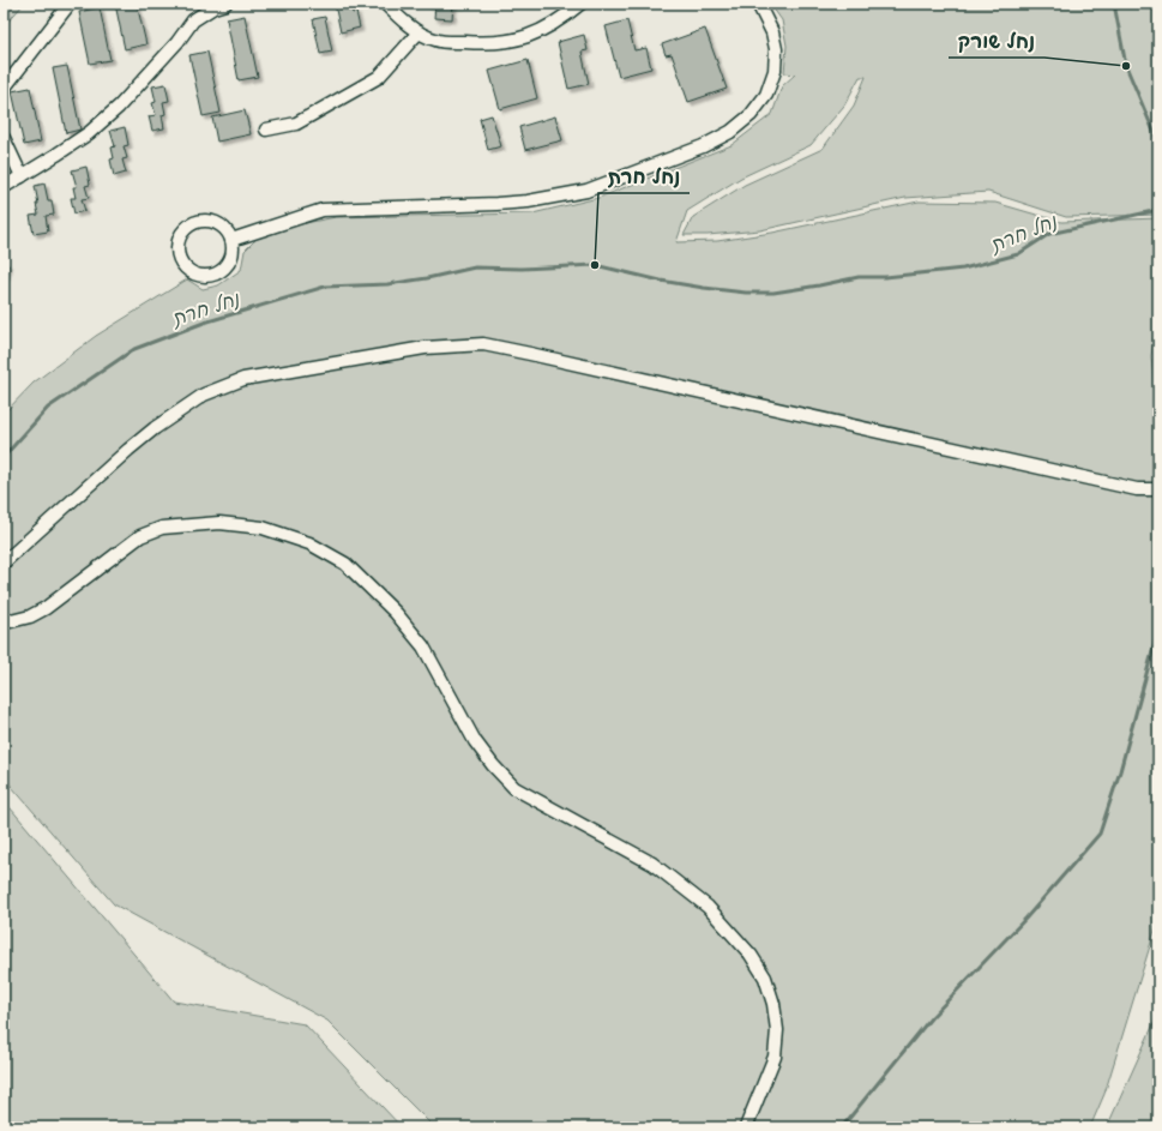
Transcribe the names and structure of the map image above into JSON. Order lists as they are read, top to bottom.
{
  "water": ["נחל חרת"],
  "places": ["נחל שורק", "נחל חרת"]
}
